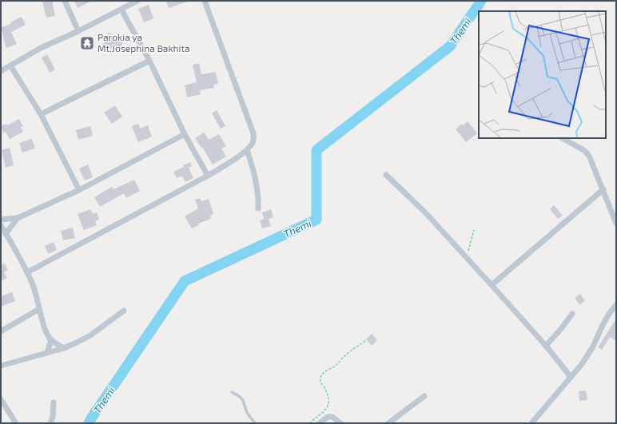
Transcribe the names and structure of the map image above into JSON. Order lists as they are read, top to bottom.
{
  "water": ["Themi"],
  "places": {
    "temple": ["Parokia ya Mt.Josephina Bakhita"]
  }
}
